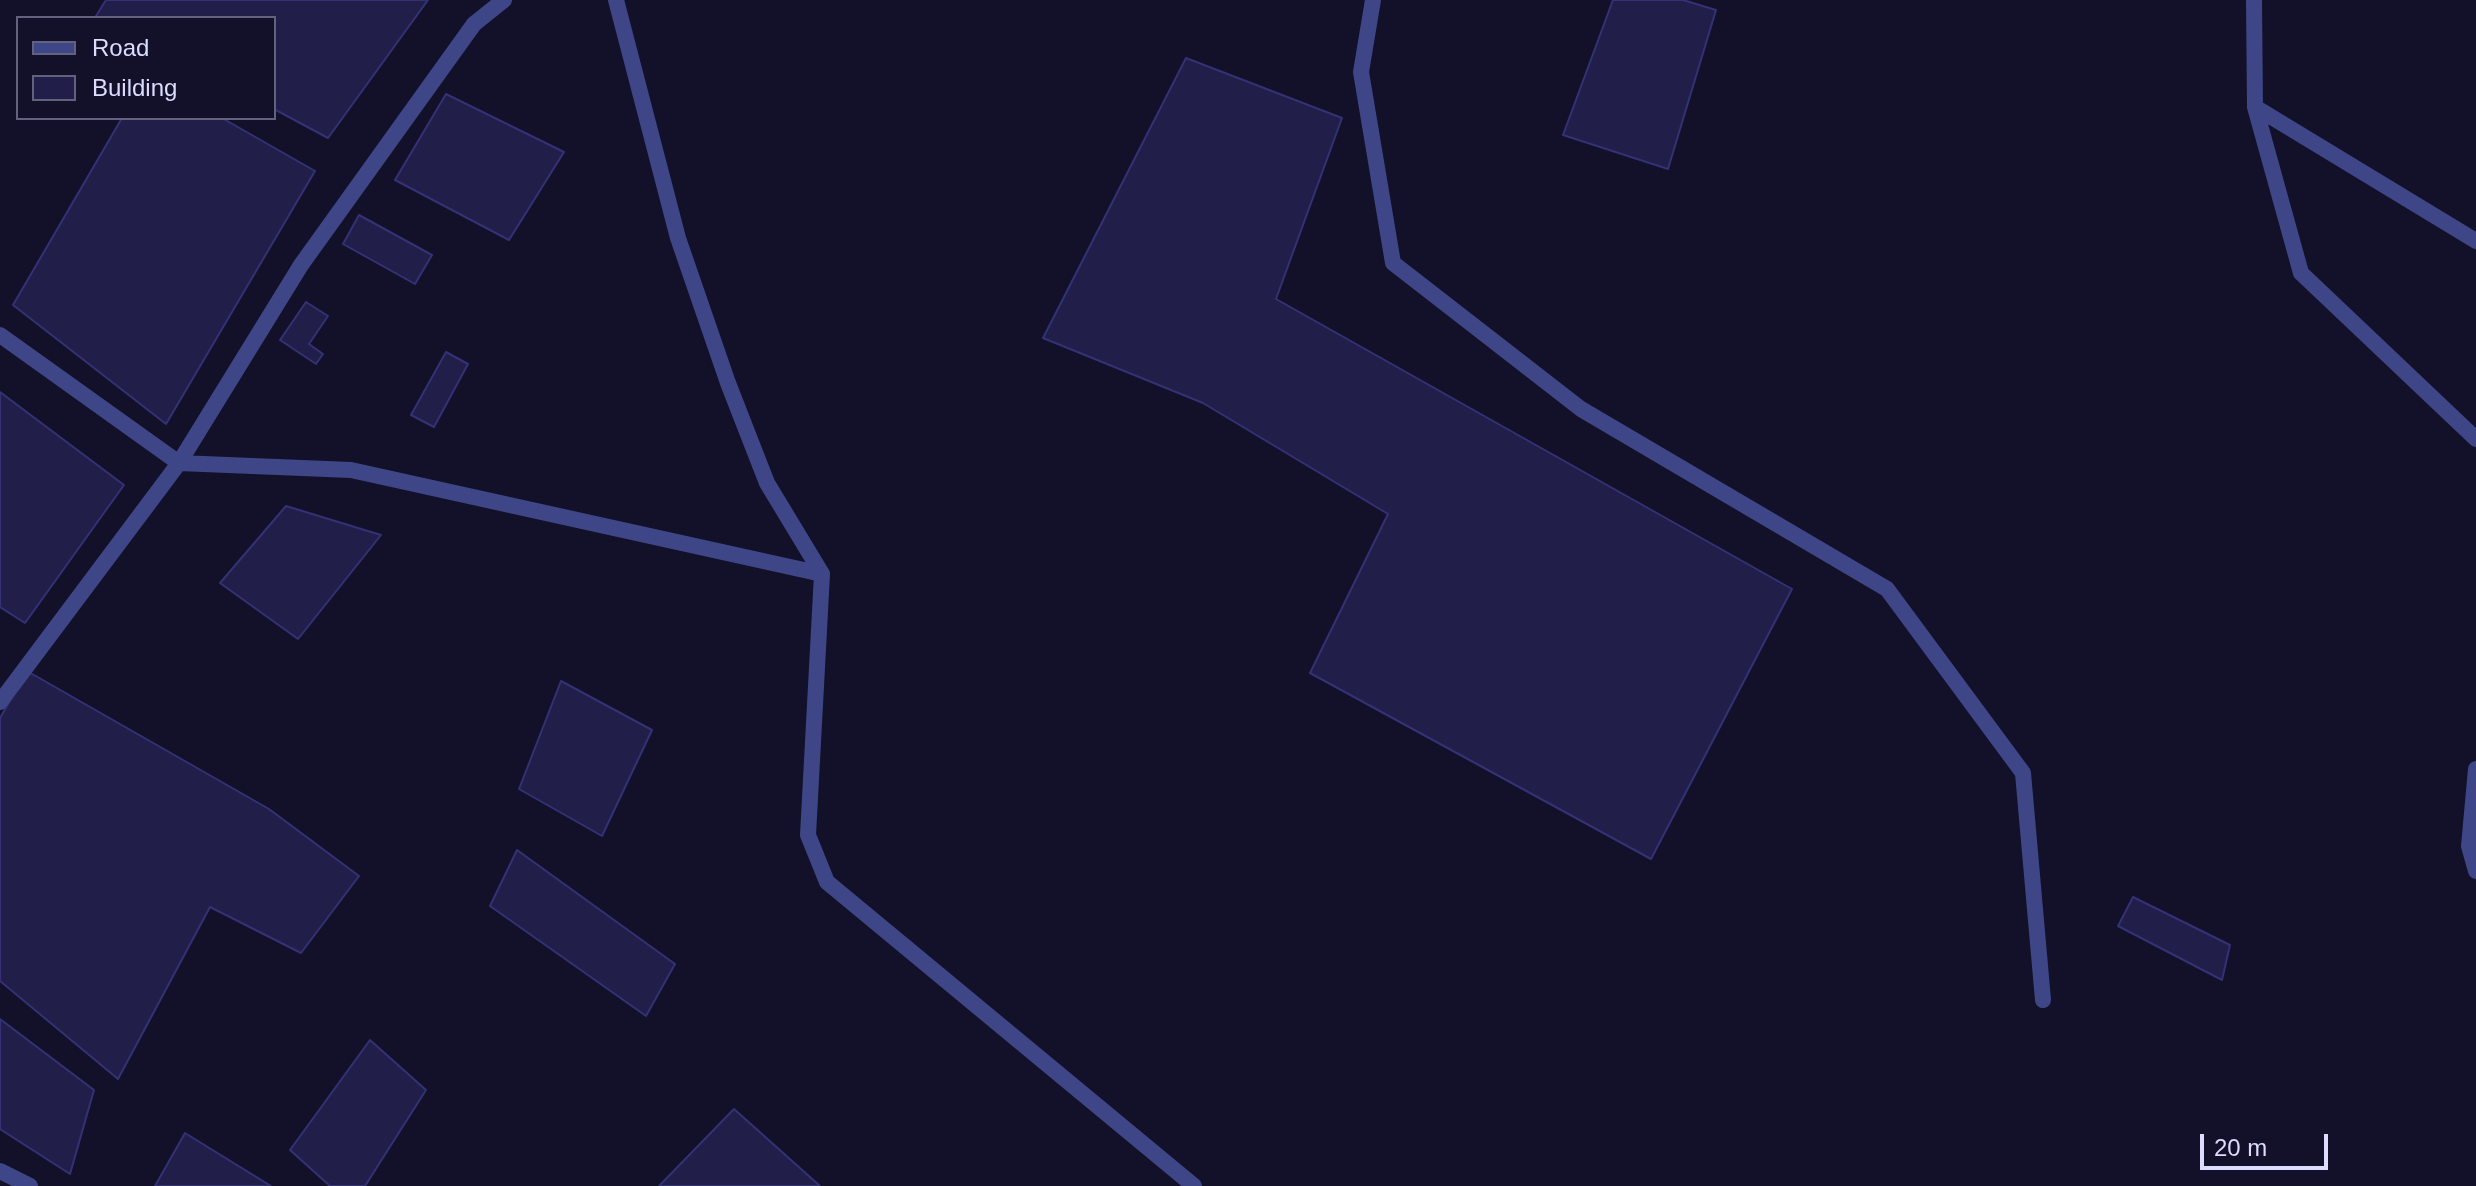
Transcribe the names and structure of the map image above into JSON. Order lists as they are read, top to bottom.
{
  "legend": ["Road", "Building"],
  "scale_bar": "20 m"
}
